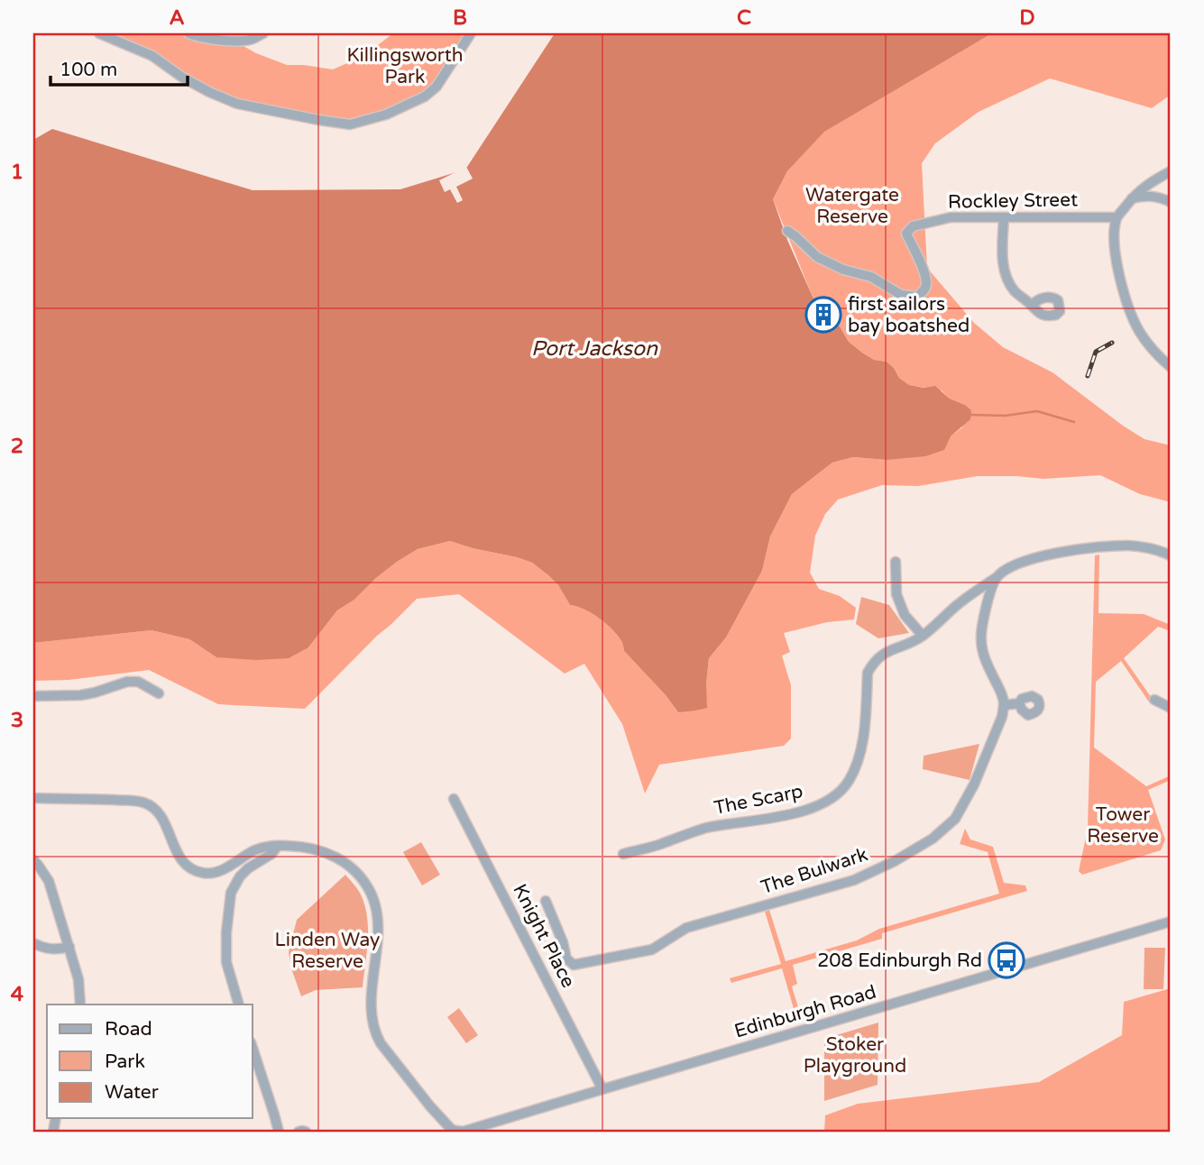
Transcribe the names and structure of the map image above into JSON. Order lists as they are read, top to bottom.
{
  "streets": {
    "street": [
      "Rockley Street",
      "The Scarp",
      "The Bulwark",
      "Knight Place",
      "Edinburgh Road"
    ]
  },
  "crossings": [
    ["Knight Place", "Edinburgh Road"]
  ],
  "water": ["Port Jackson"],
  "parks": [
    "Killingsworth Park",
    "Watergate Reserve",
    "Tower Reserve",
    "Linden Way Reserve",
    "Stoker Playground"
  ],
  "places": {
    "building": ["first sailors bay boatshed"],
    "bus stop": ["208 Edinburgh Rd"]
  },
  "legend": ["Road", "Park", "Water"],
  "scale_bar": "100 m",
  "grid": {
    "columns": [
      "A",
      "B",
      "C",
      "D"
    ],
    "rows": [
      "1",
      "2",
      "3",
      "4"
    ]
  }
}
